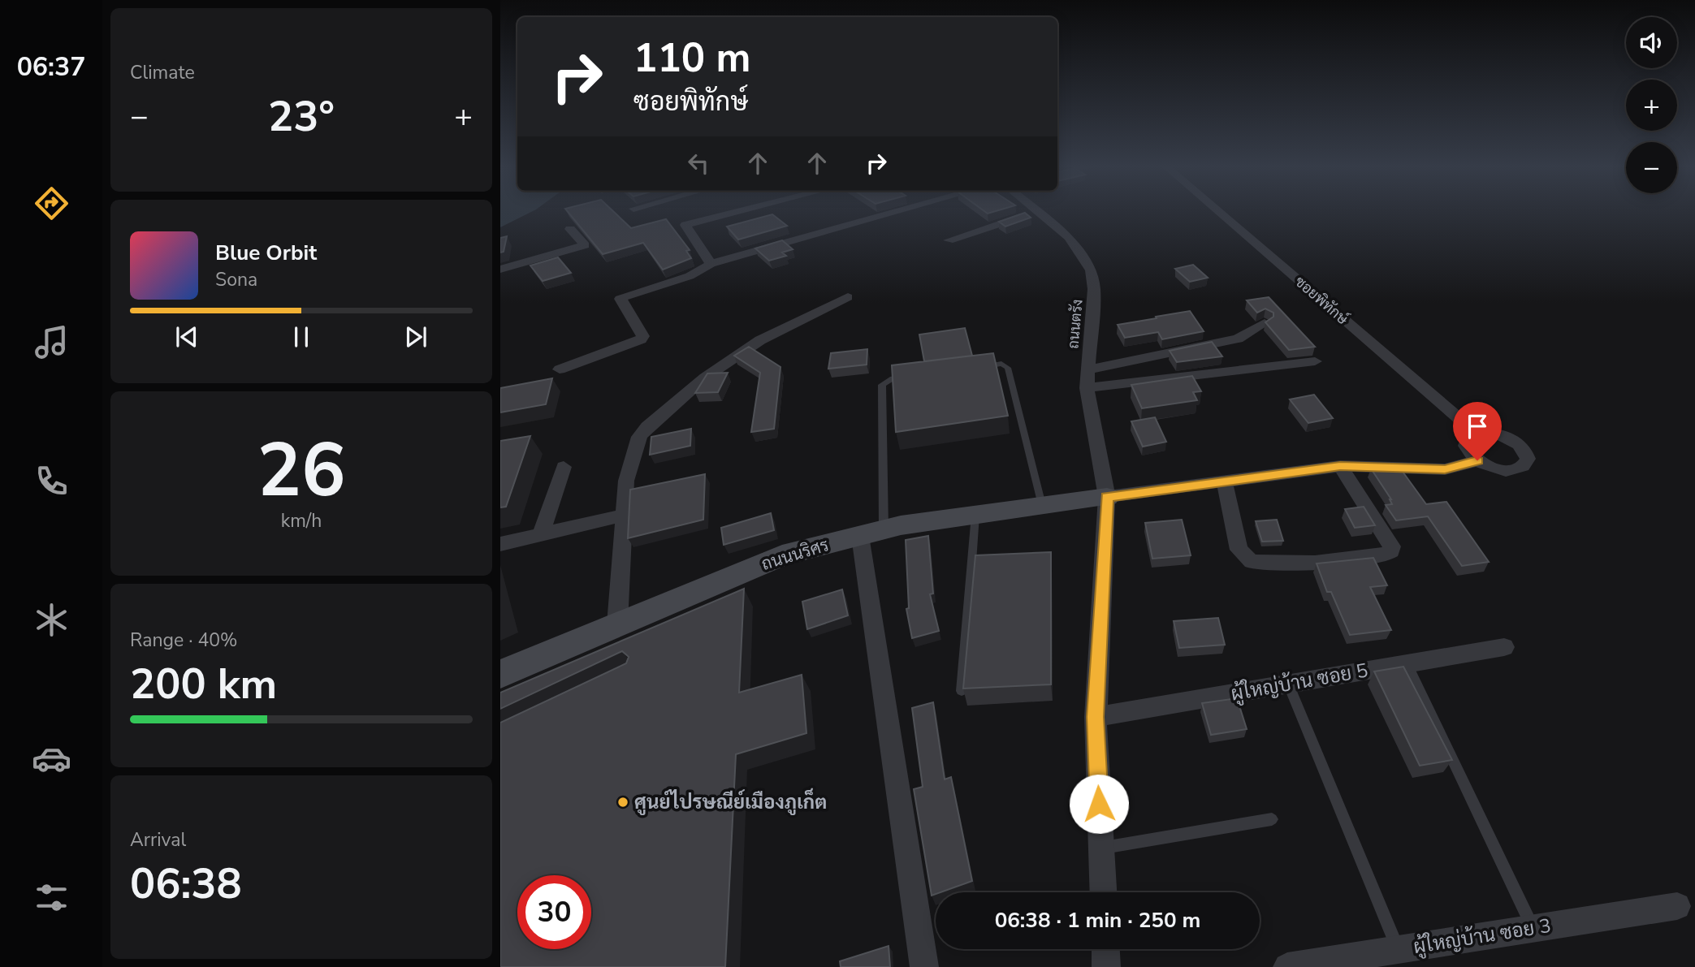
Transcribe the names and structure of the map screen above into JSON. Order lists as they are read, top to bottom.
{
  "streets": {
    "street": [
      "ซอยพิทักษ์",
      "ถนนตรัง",
      "ถนนนริศร",
      "ผู้ใหญ่บ้าน ซอย 5",
      "ผู้ใหญ่บ้าน ซอย 3"
    ]
  },
  "crossings": [
    ["ถนนตรัง", "ถนนนริศร"],
    ["ถนนตรัง", "ผู้ใหญ่บ้าน ซอย 5"]
  ],
  "places": ["ศูนย์ไปรษณีย์เมืองภูเก็ต"],
  "page": {
    "tabs": "06:37",
    "tile": [
      "Climate",
      ["26", "km/h"],
      ["Range · 40%", "200 km"],
      ["Arrival", "06:38"]
    ],
    "map_buttons": ["+", "−"],
    "turn": ["110 m", "ซอยพิทักษ์"],
    "heat": ["−", "23°", "+"],
    "song": ["Blue Orbit", "Sona"],
    "limit": "30",
    "trip": "06:38 · 1 min · 250 m"
  }
}
